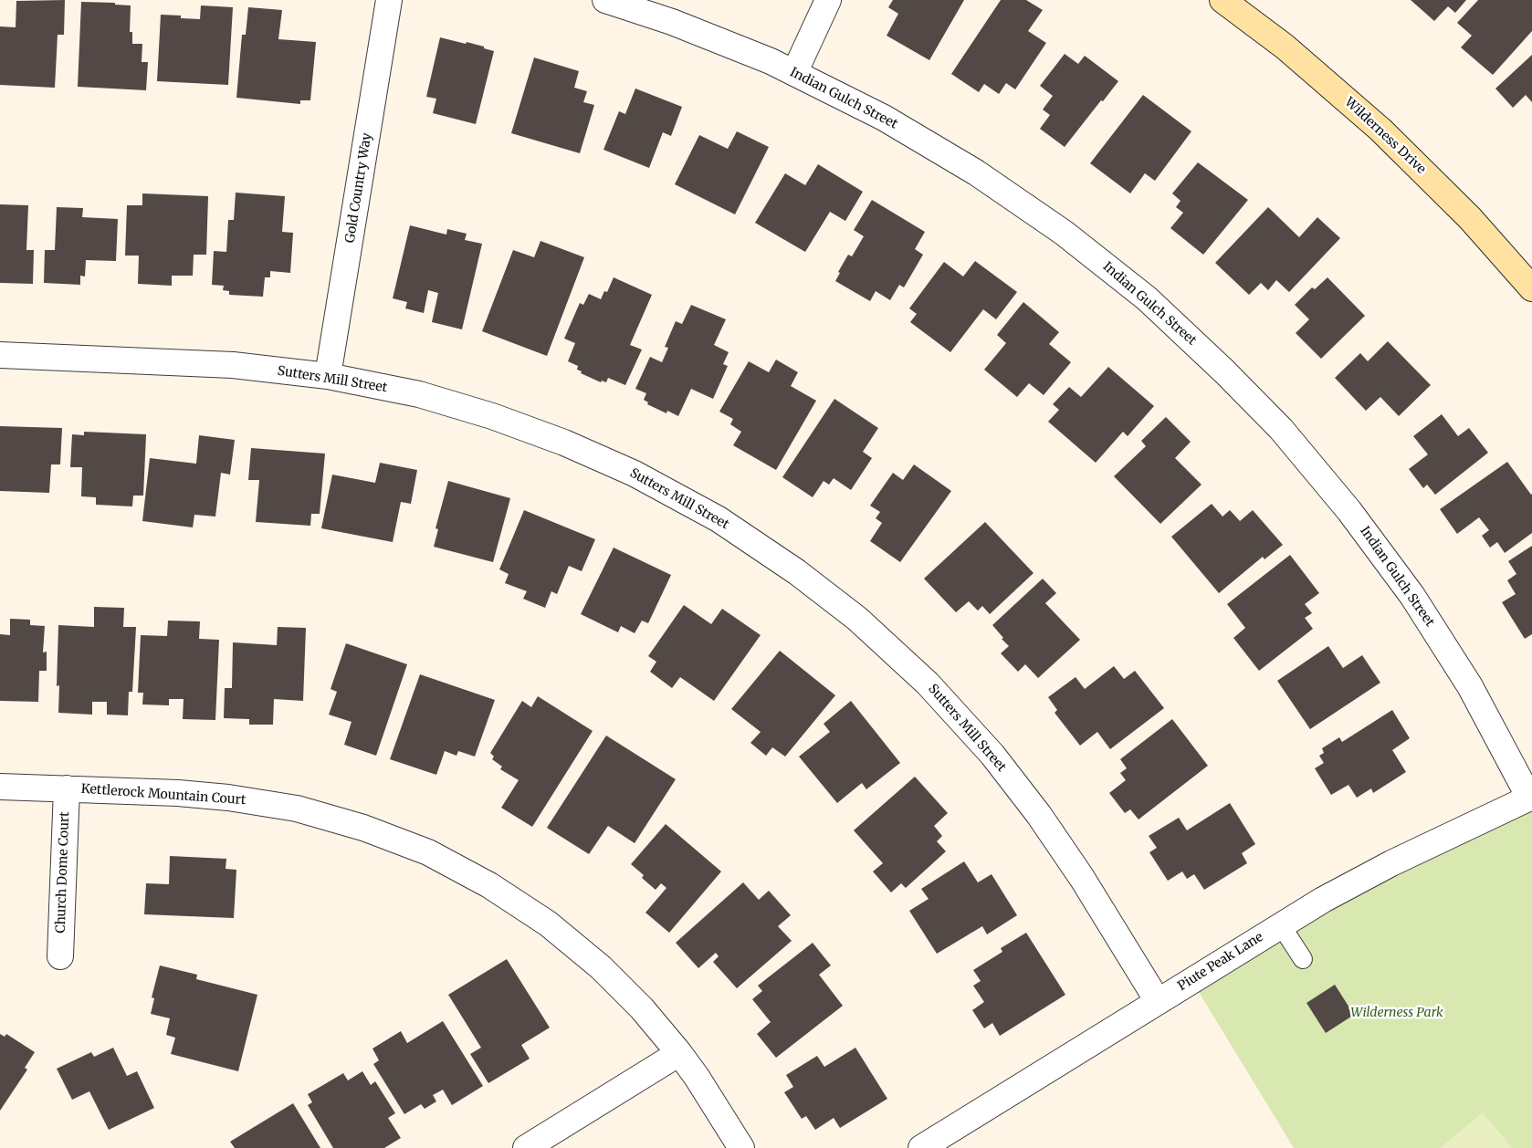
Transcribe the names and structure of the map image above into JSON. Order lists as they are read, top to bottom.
{
  "streets": {
    "street": [
      "Indian Gulch Street",
      "Wilderness Drive",
      "Gold Country Way",
      "Sutters Mill Street",
      "Kettlerock Mountain Court",
      "Church Dome Court",
      "Piute Peak Lane"
    ]
  },
  "crossings": [
    ["Indian Gulch Street", "Piute Peak Lane"],
    ["Gold Country Way", "Sutters Mill Street"],
    ["Sutters Mill Street", "Piute Peak Lane"],
    ["Kettlerock Mountain Court", "Church Dome Court"]
  ],
  "parks": ["Wilderness Park"]
}
